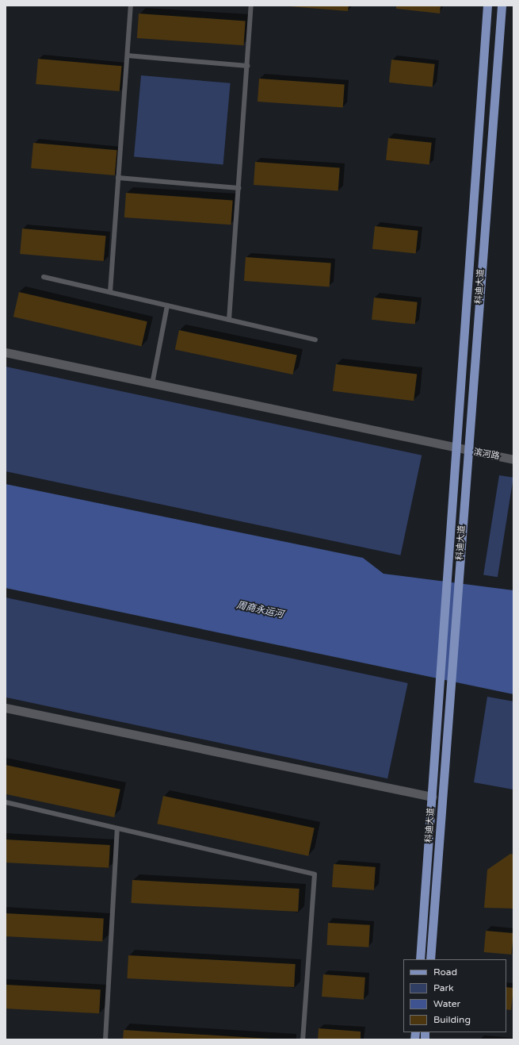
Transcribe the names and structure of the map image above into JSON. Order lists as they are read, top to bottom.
{
  "streets": {
    "main road": ["科迪大道"],
    "street": ["滨河路"]
  },
  "crossings": [
    ["科迪大道", "滨河路"]
  ],
  "water": ["周商永运河"],
  "legend": [
    "Road",
    "Park",
    "Water",
    "Building"
  ]
}
